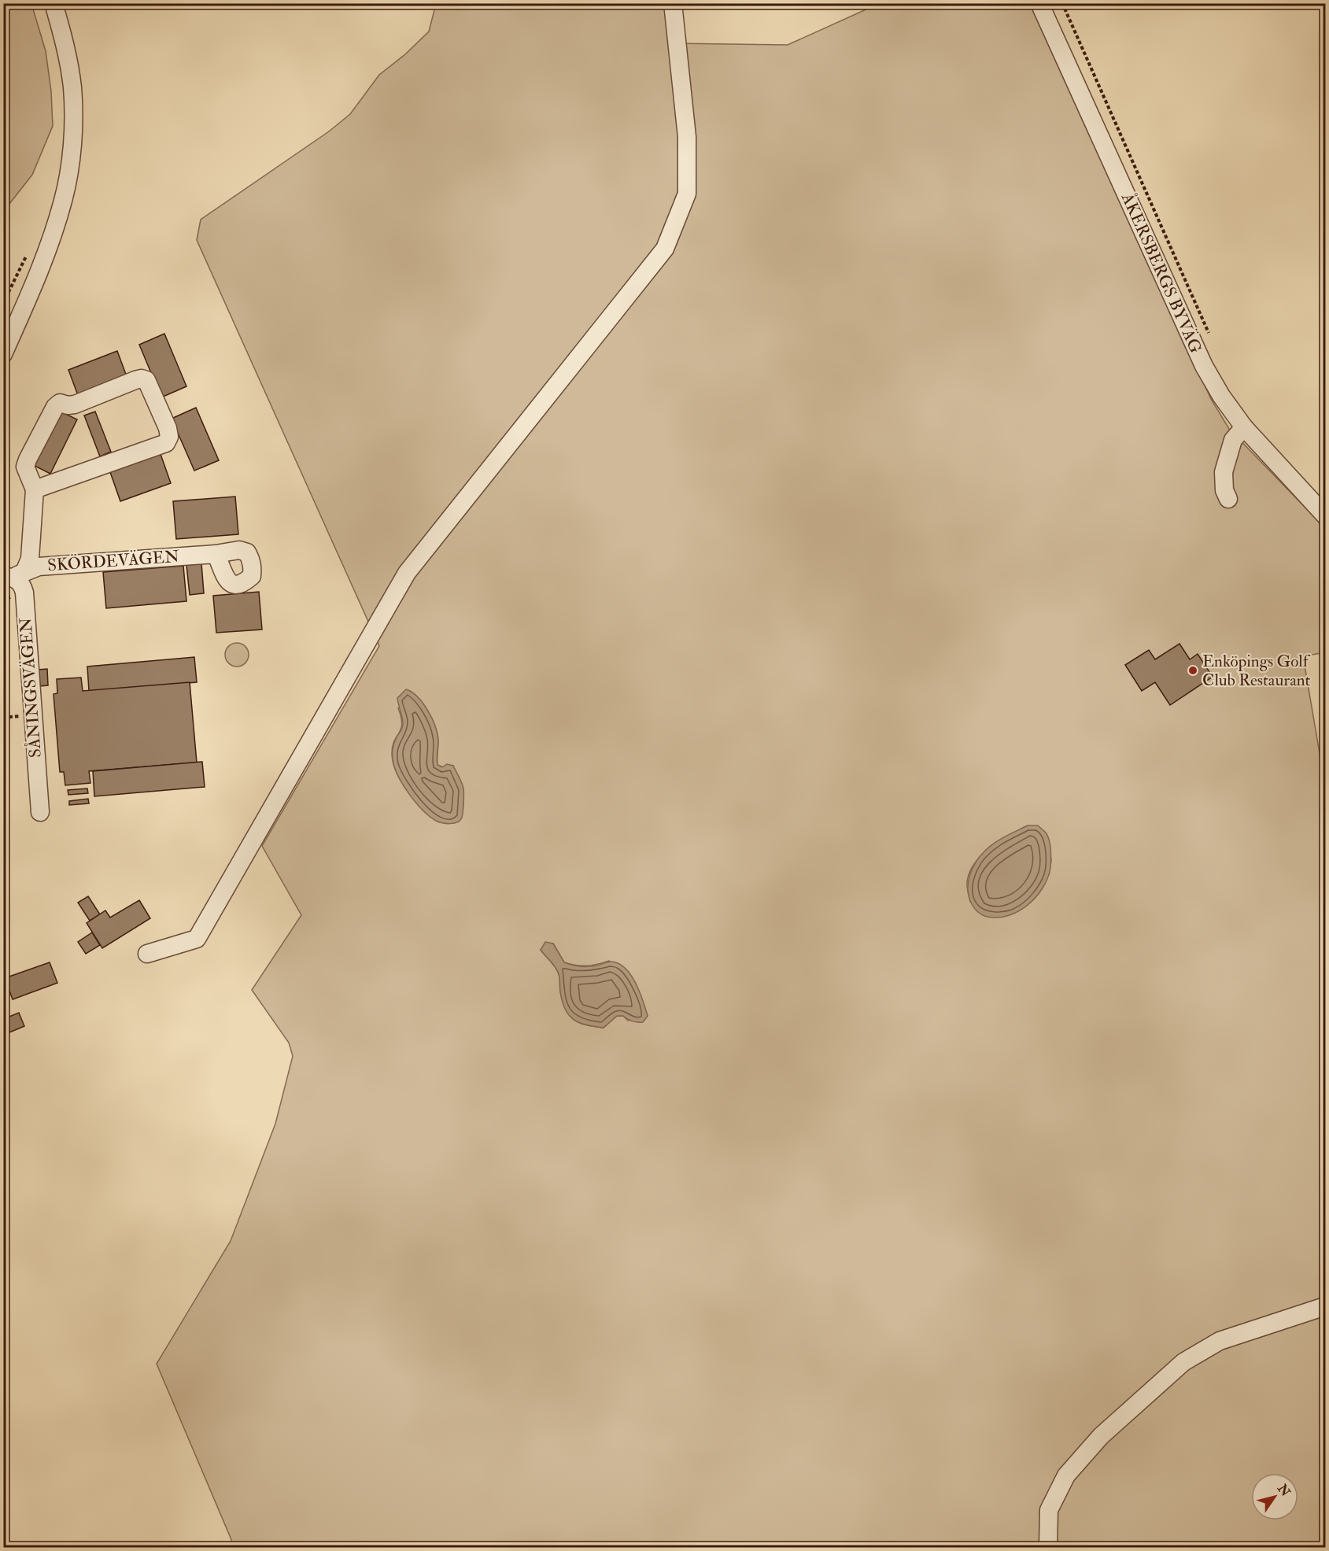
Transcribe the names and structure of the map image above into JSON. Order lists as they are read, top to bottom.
{
  "streets": {
    "street": ["ÅKERSBERGS BYVÄG", "SKÖRDEVÄGEN", "SÅNINGSVÄGEN"]
  },
  "crossings": [
    ["SKÖRDEVÄGEN", "SÅNINGSVÄGEN"]
  ],
  "places": ["Enköpings Golf Club Restaurant"],
  "north": "top right"
}
